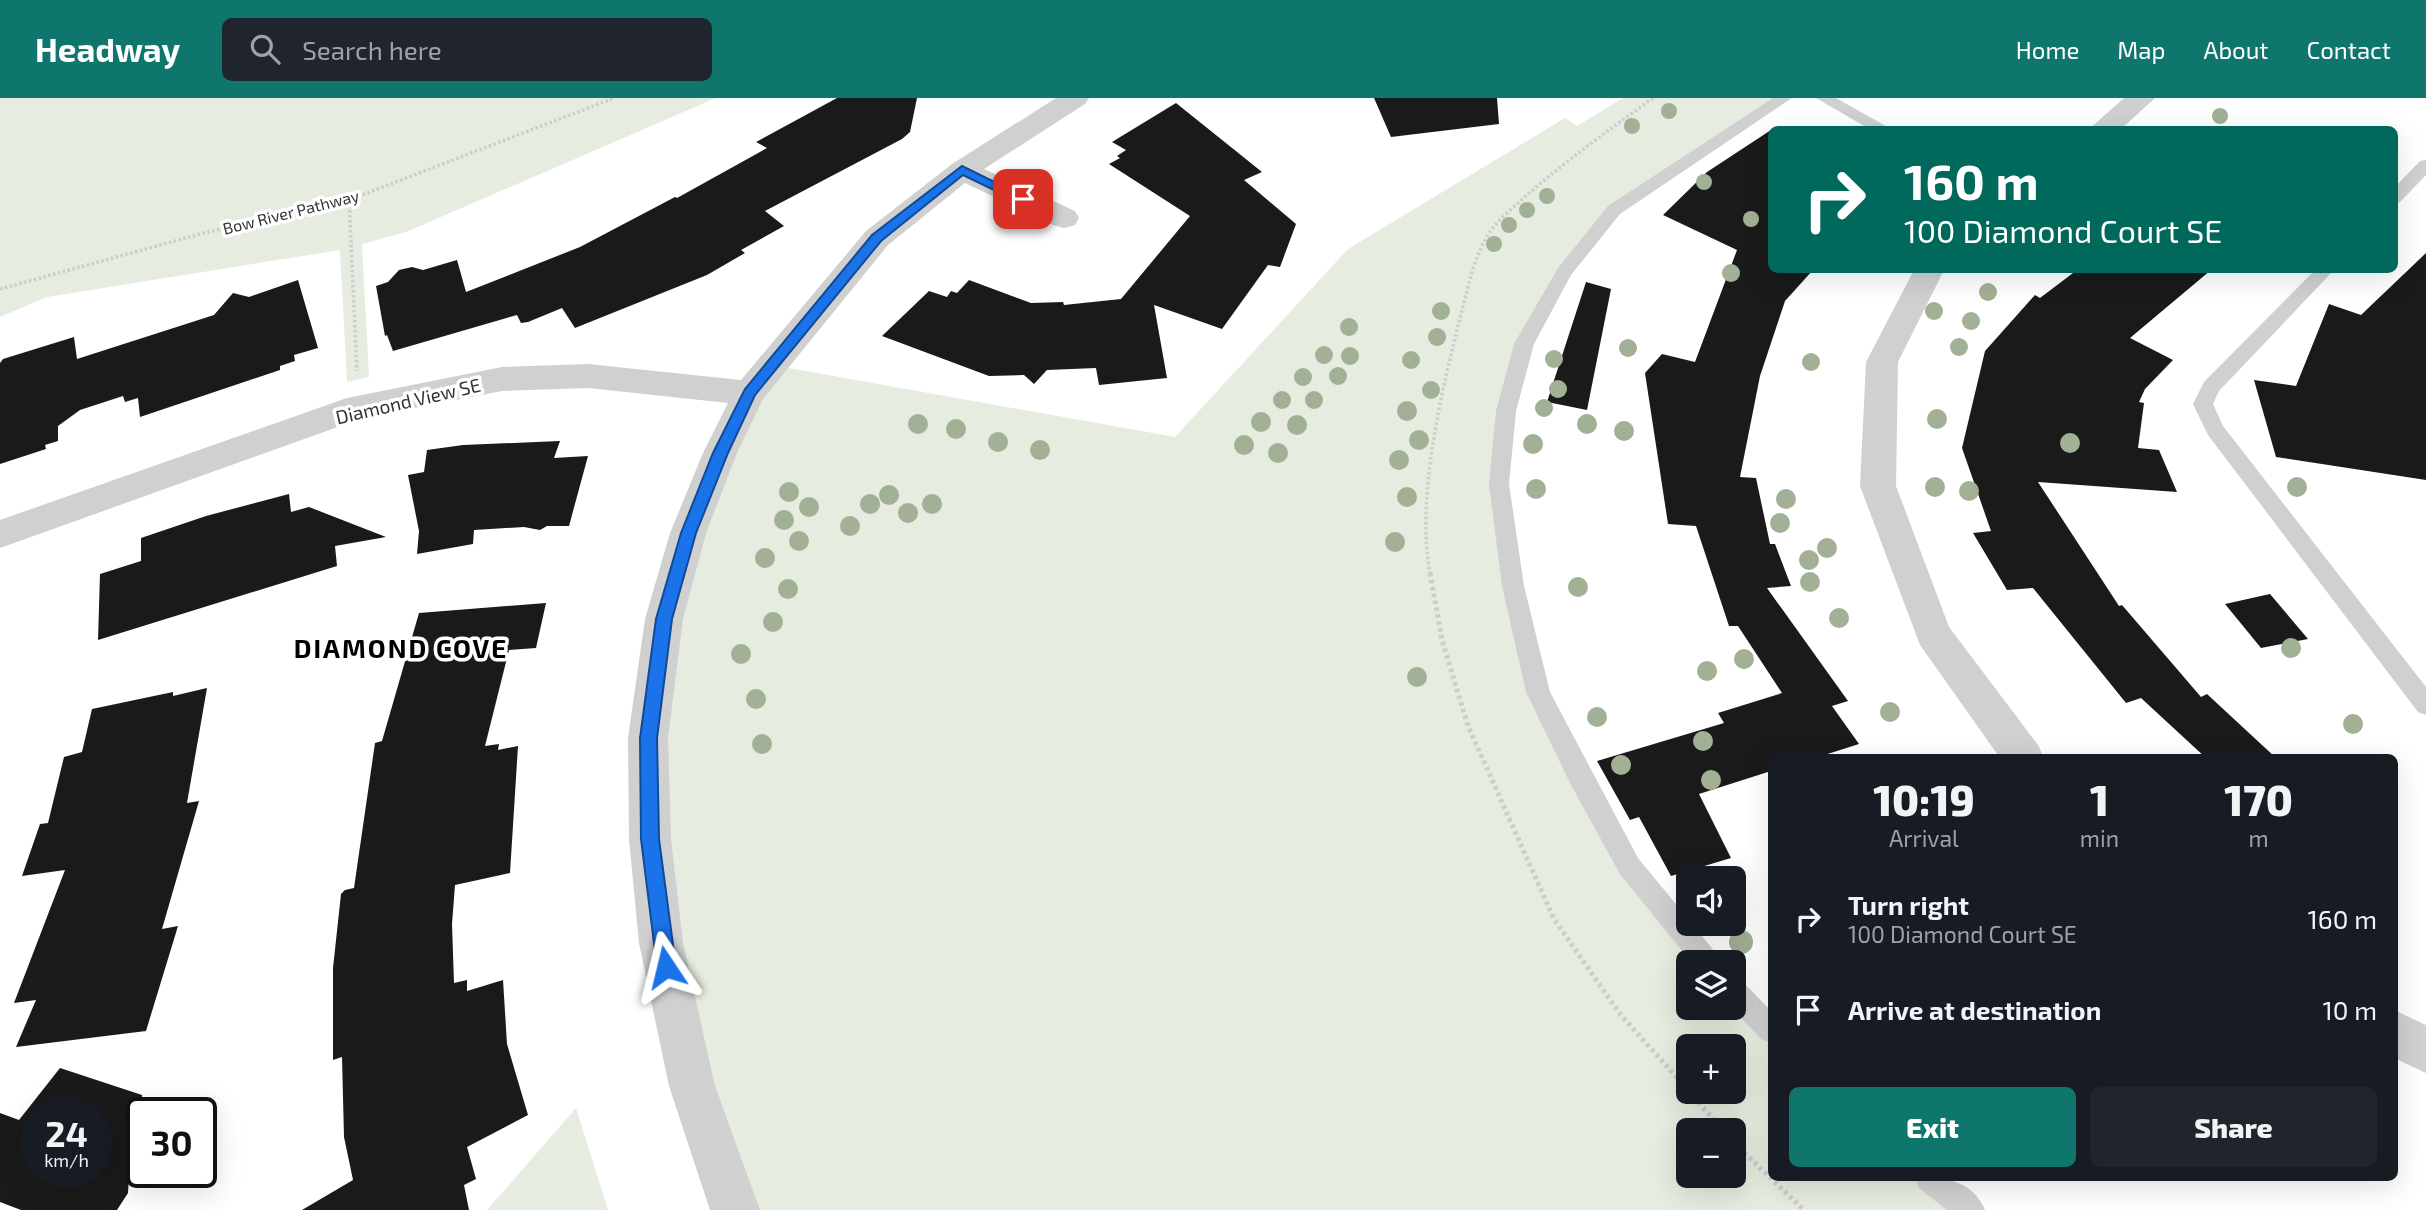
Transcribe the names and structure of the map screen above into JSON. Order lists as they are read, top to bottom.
{
  "streets": {
    "street": ["Diamond View SE"],
    "path": ["Bow River Pathway"]
  },
  "districts": ["DIAMOND COVE"],
  "page": {
    "header": "Headway",
    "search": "Search here",
    "nav": [
      "Home",
      "Map",
      "About",
      "Contact"
    ],
    "turn": ["160 m", "100 Diamond Court SE"],
    "eta": [
      "10:19",
      "Arrival",
      "1",
      "min",
      "170",
      "m"
    ],
    "map_buttons": ["+", "−"],
    "list": [
      {
        "name": "Turn right",
        "note": "100 Diamond Court SE",
        "value": "160 m"
      },
      {
        "name": "Arrive at destination",
        "value": "10 m"
      }
    ],
    "buttons": ["Exit", "Share"],
    "speed": "24 km/h",
    "limit": "30"
  }
}
